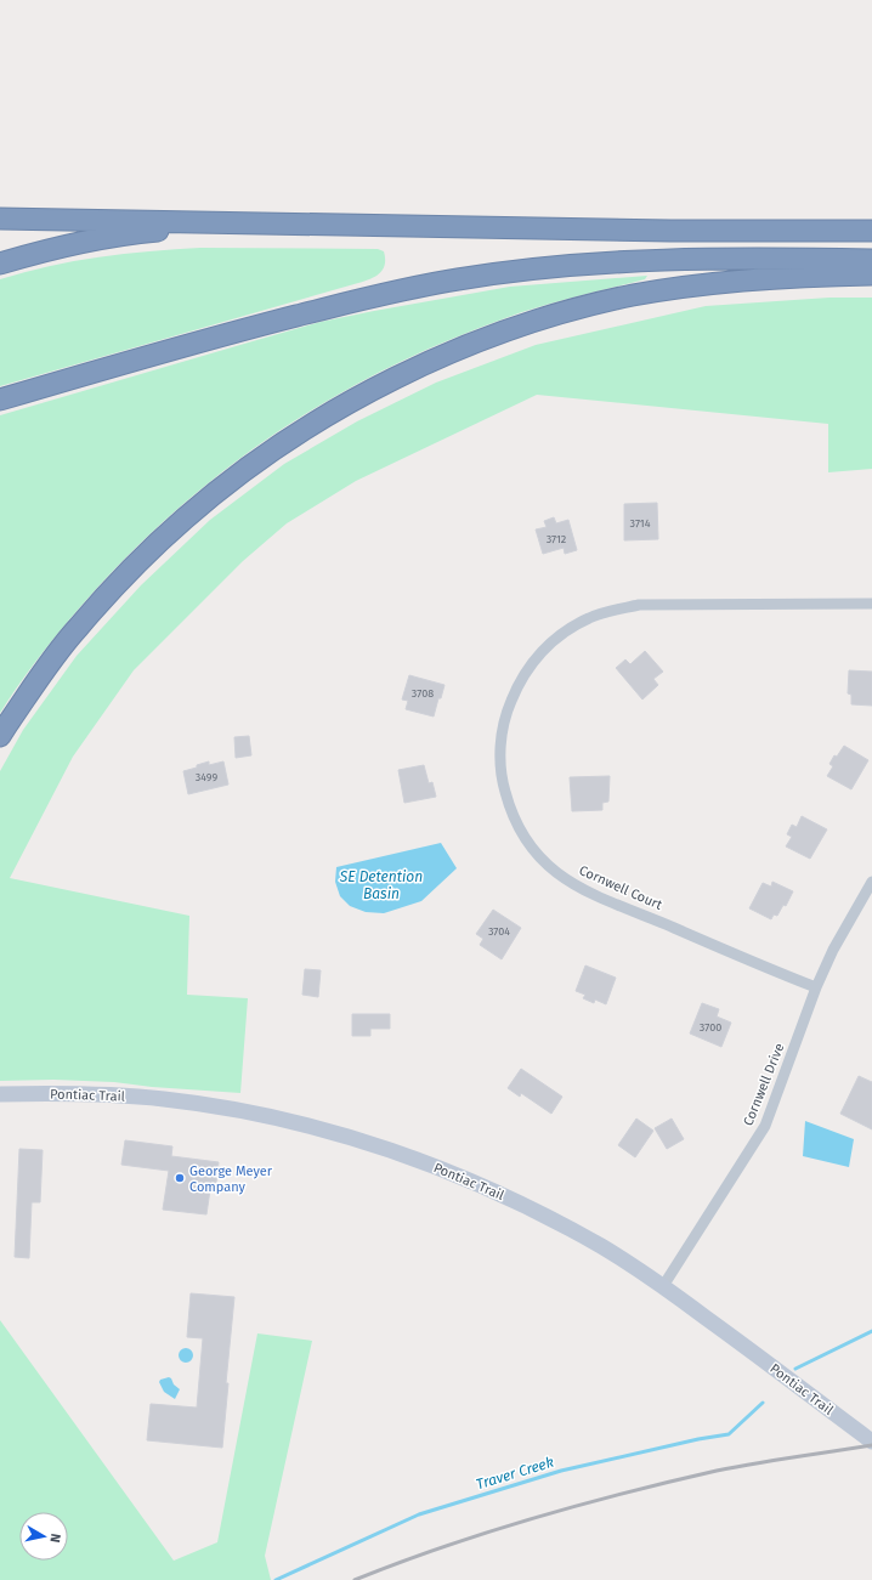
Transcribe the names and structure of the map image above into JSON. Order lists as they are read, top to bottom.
{
  "streets": {
    "main road": ["Pontiac Trail"],
    "street": ["Cornwell Court", "Cornwell Drive"]
  },
  "crossings": [
    ["Cornwell Court", "Cornwell Drive"],
    ["Cornwell Drive", "Pontiac Trail"]
  ],
  "water": ["SE Detention Basin", "Traver Creek"],
  "places": ["George Meyer Company"],
  "house_numbers": [
    "3714",
    "3712",
    "3708",
    "3499",
    "3704",
    "3700"
  ],
  "north": "right"
}
